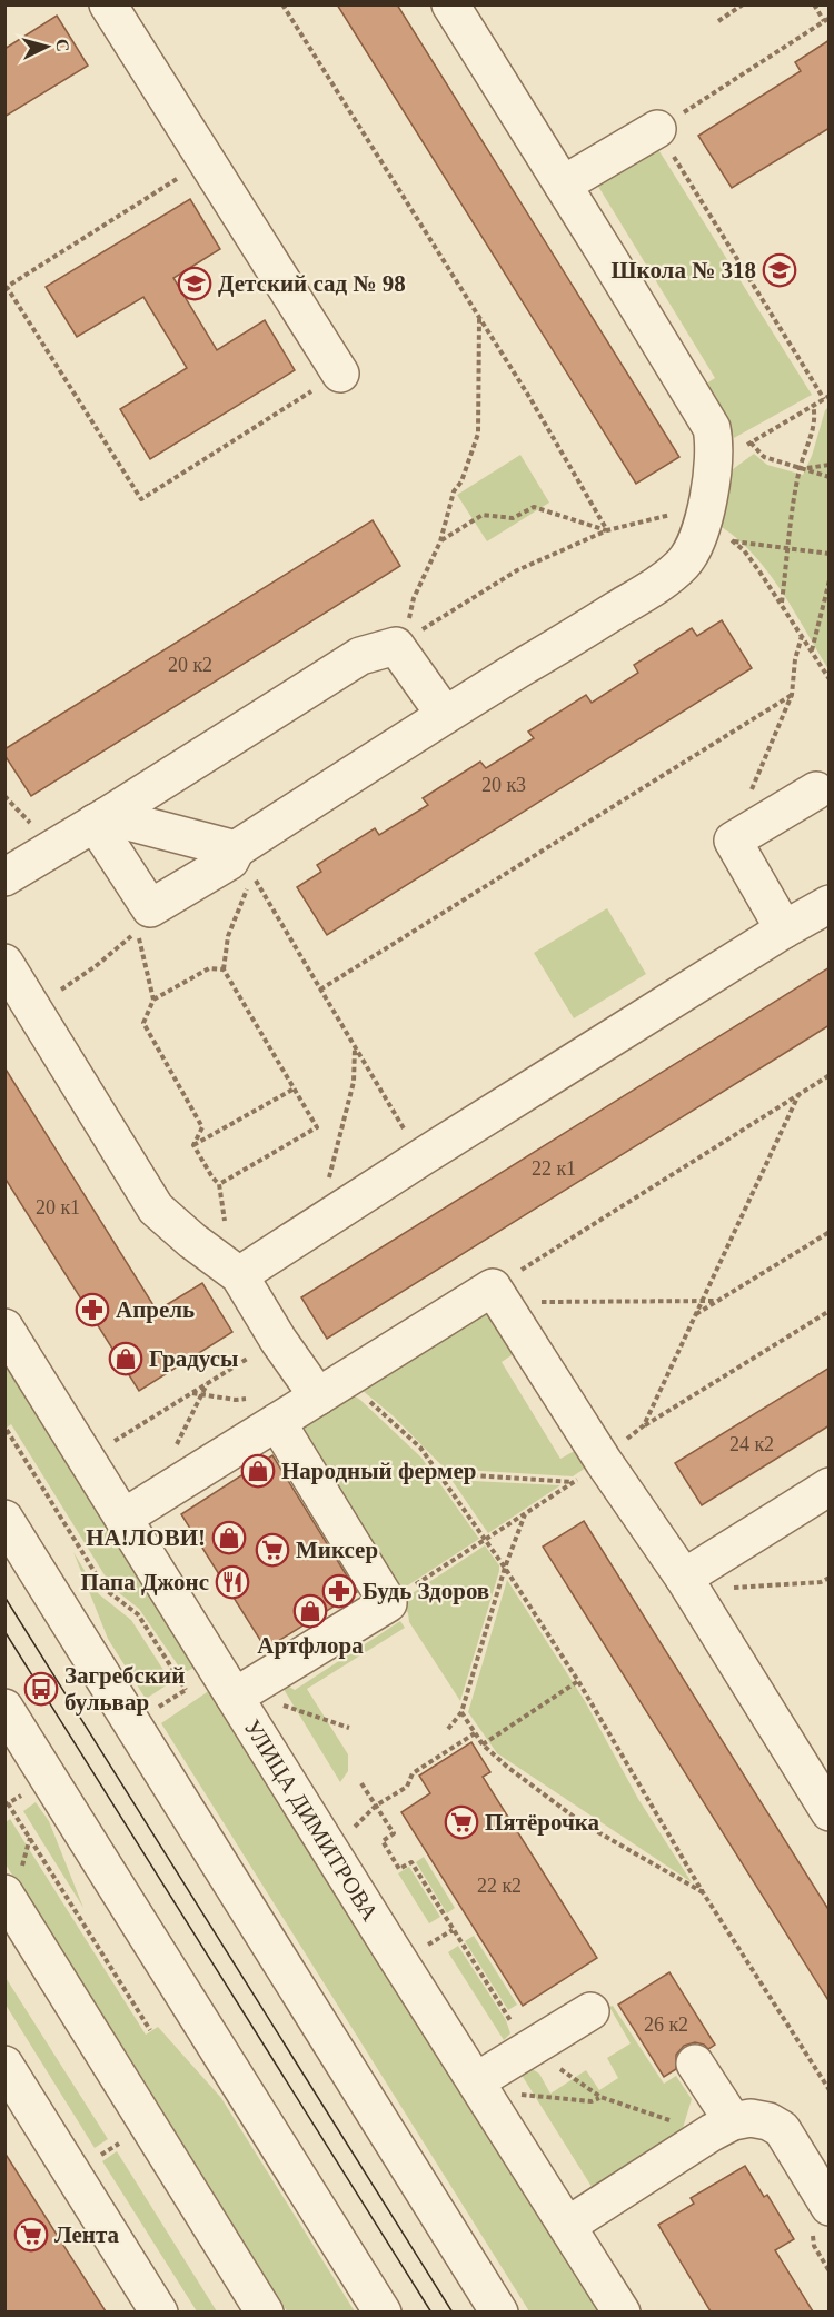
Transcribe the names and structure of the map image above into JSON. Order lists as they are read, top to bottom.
{
  "streets": {
    "street": ["УЛИЦА ДИМИТРОВА"]
  },
  "places": {
    "school or university": ["Школа № 318", "Детский сад № 98"],
    "pharmacy": ["Апрель", "Будь Здоров"],
    "shop": [
      "Градусы",
      "Народный фермер",
      "НА!ЛОВИ!",
      "Артфлора"
    ],
    "supermarket": ["Миксер", "Пятёрочка", "Лента"],
    "restaurant": ["Папа Джонс"],
    "bus stop": ["Загребский бульвар"]
  },
  "house_numbers": [
    "20 к2",
    "20 к3",
    "22 к1",
    "20 к1",
    "24 к2",
    "22 к2",
    "26 к2"
  ],
  "north": "right"
}
